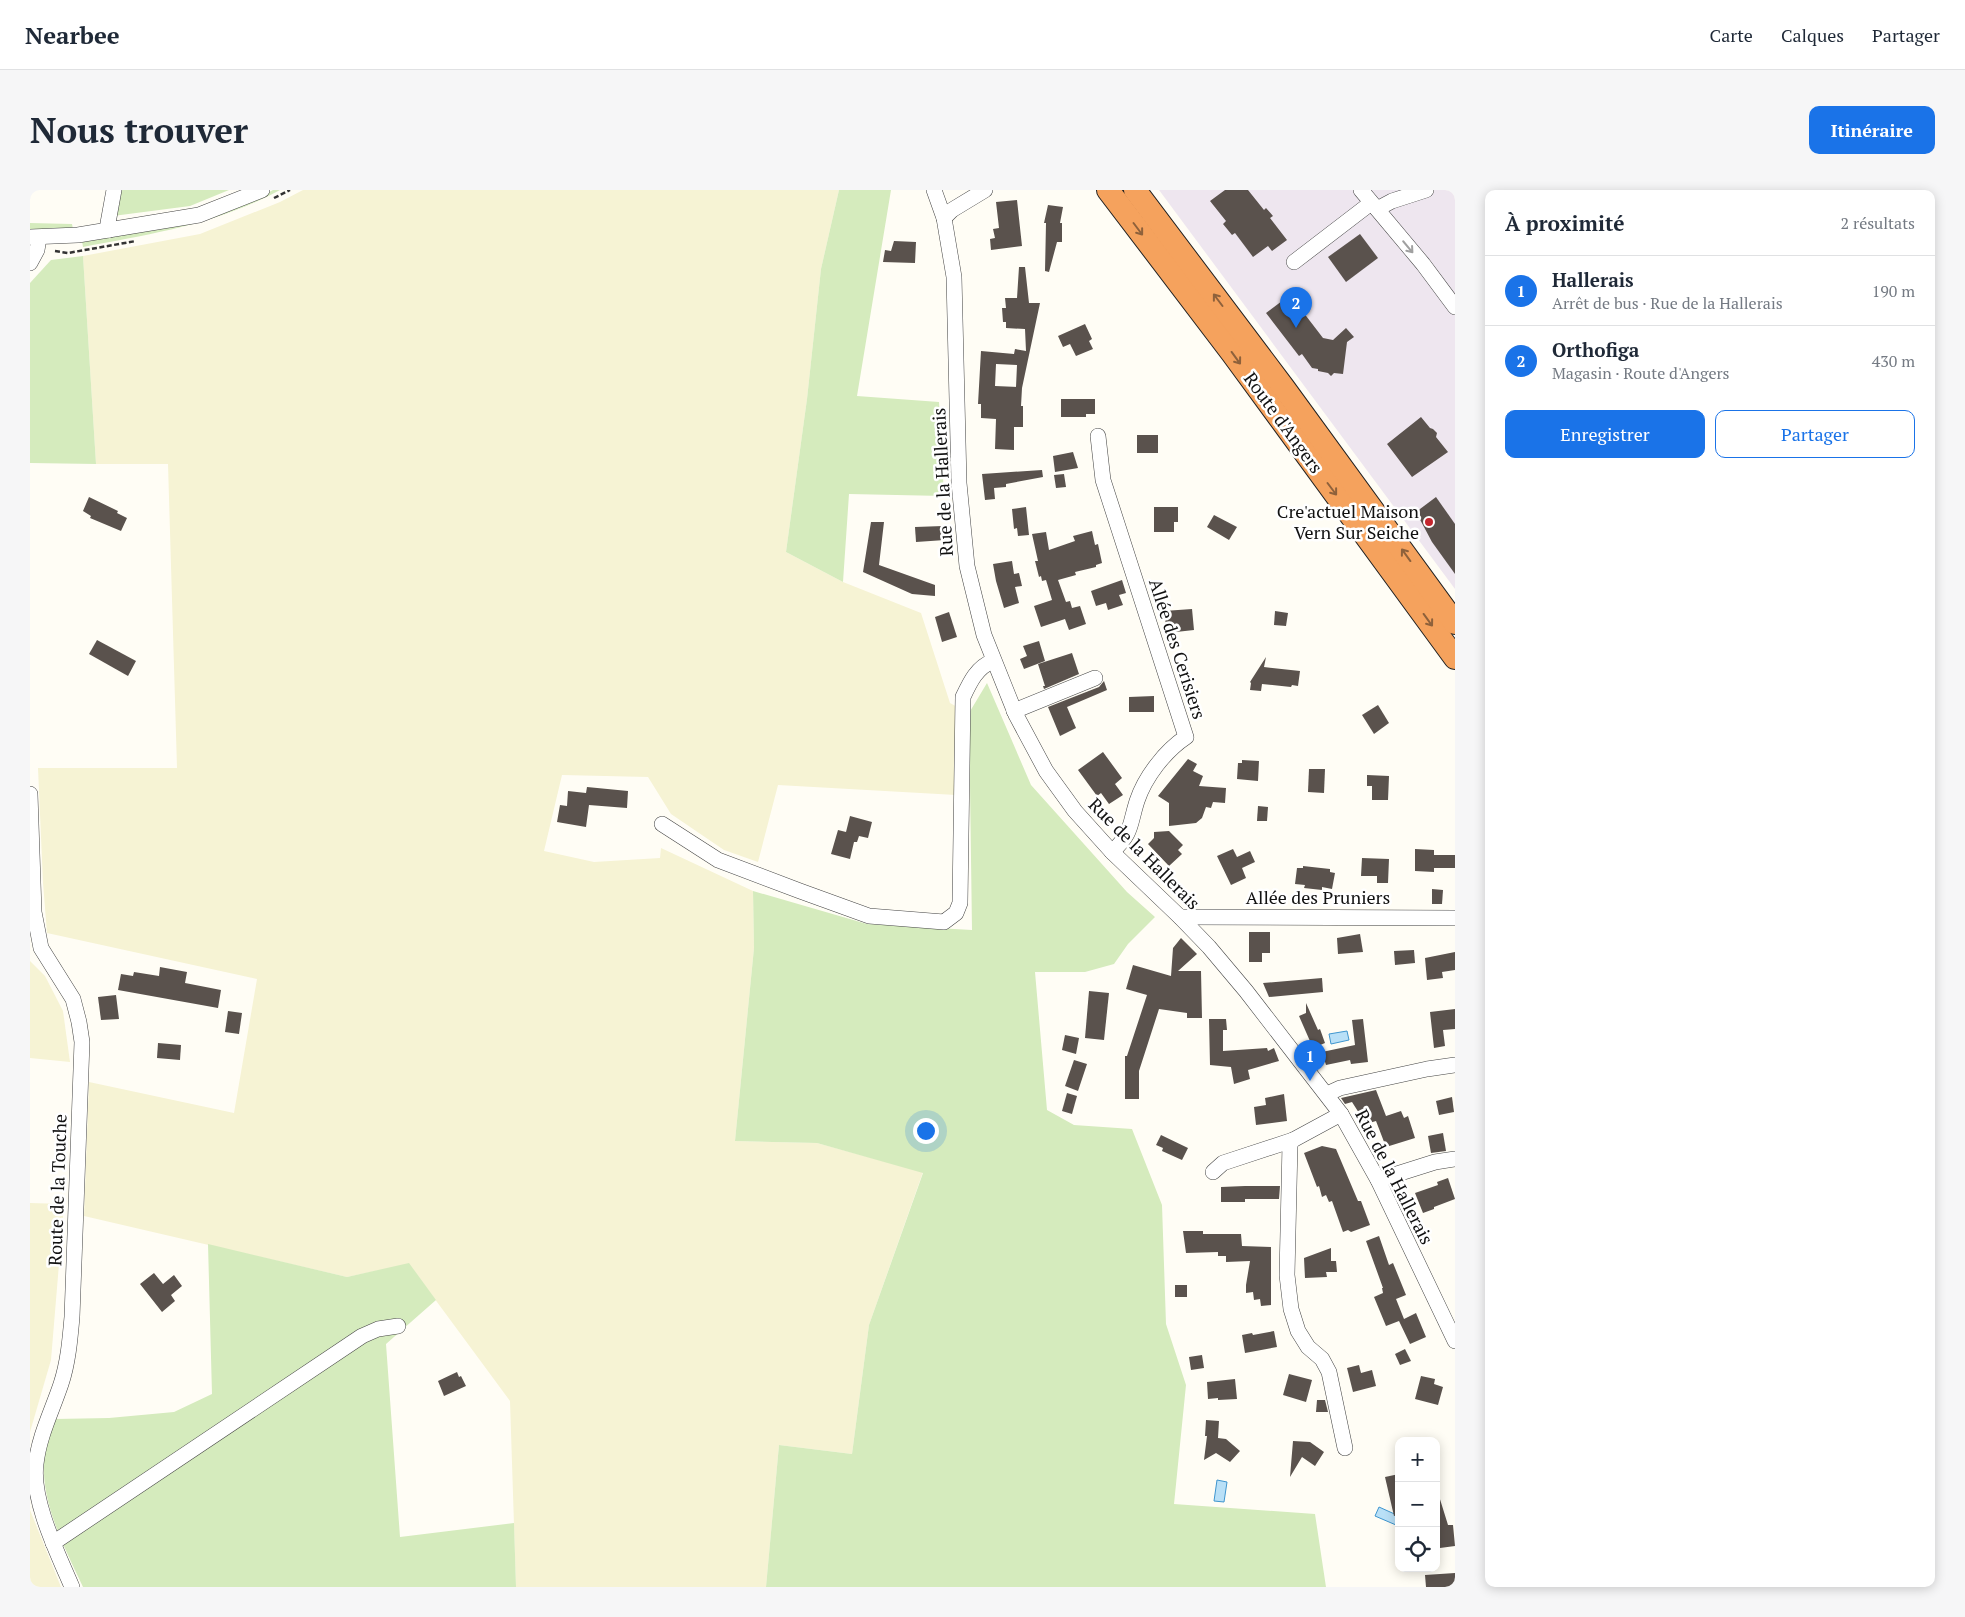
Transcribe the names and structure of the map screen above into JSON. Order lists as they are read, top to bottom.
{
  "streets": {
    "highway": ["Route d'Angers"],
    "street": [
      "Rue de la Hallerais",
      "Allée des Cerisiers",
      "Allée des Pruniers",
      "Route de la Touche"
    ]
  },
  "crossings": [
    ["Rue de la Hallerais", "Allée des Cerisiers"],
    ["Rue de la Hallerais", "Allée des Pruniers"]
  ],
  "places": ["Cre'actuel Maison Vern Sur Seiche"],
  "page": {
    "header": "Nearbee",
    "nav": ["Carte", "Calques", "Partager"],
    "buttons": [
      "Itinéraire",
      ["Enregistrer", "Partager"]
    ],
    "title": "Nous trouver",
    "heading": ["À proximité", "2 résultats"],
    "list": [
      {
        "mark": "1",
        "name": "Hallerais",
        "note": "Arrêt de bus · Rue de la Hallerais",
        "value": "190 m"
      },
      {
        "mark": "2",
        "name": "Orthofiga",
        "note": "Magasin · Route d'Angers",
        "value": "430 m"
      }
    ],
    "pins": ["2", "1"],
    "map_buttons": ["+", "−"]
  }
}
